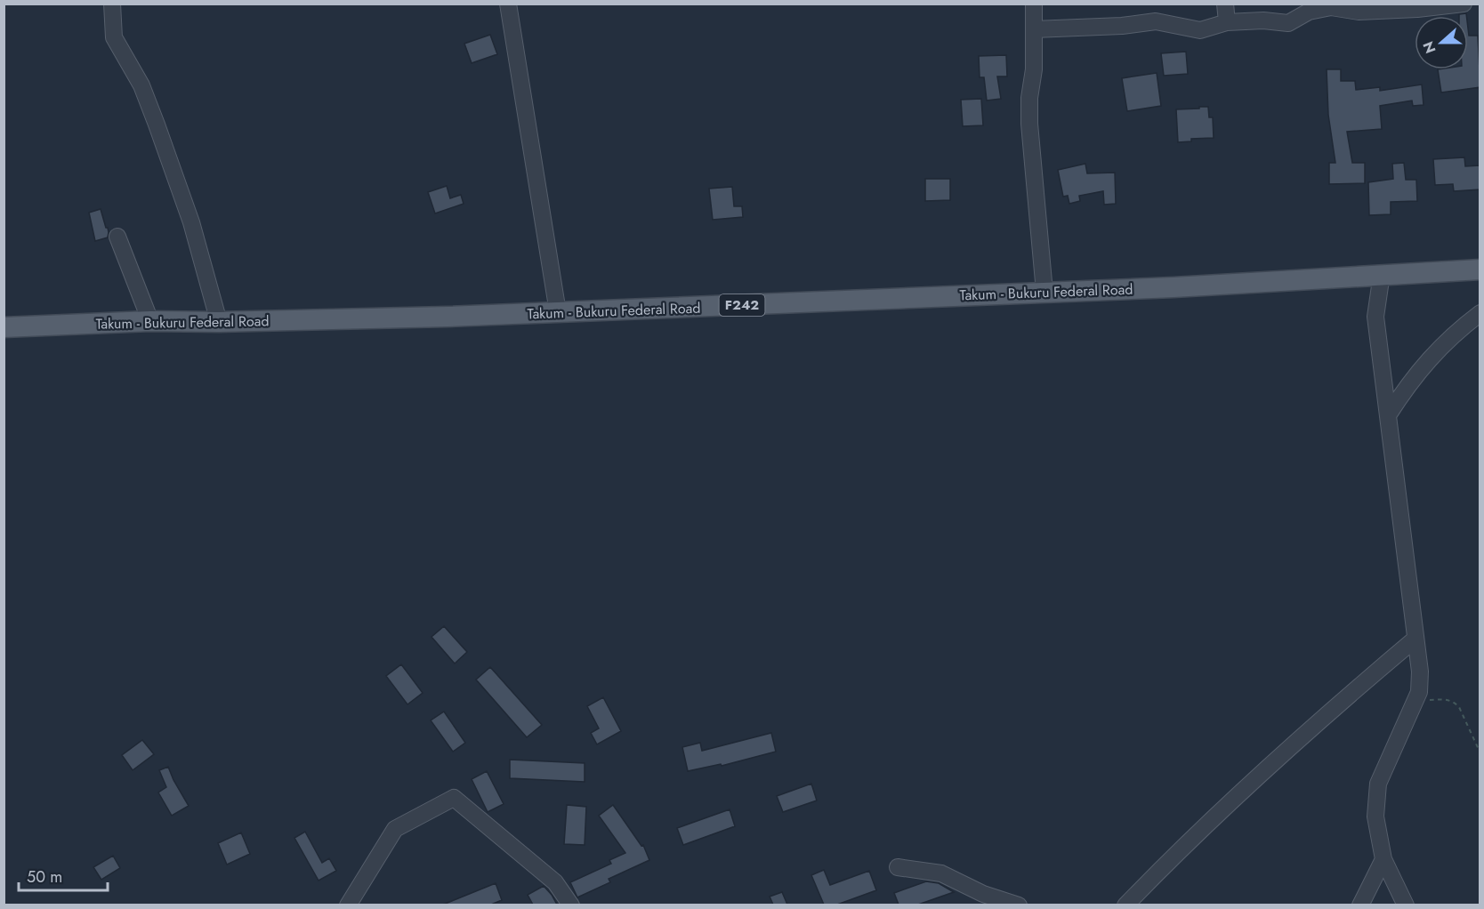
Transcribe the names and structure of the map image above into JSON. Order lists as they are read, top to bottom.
{
  "streets": {
    "main road": ["Takum - Bukuru Federal Road", "F242"]
  },
  "scale_bar": "50 m",
  "north": "left"
}
